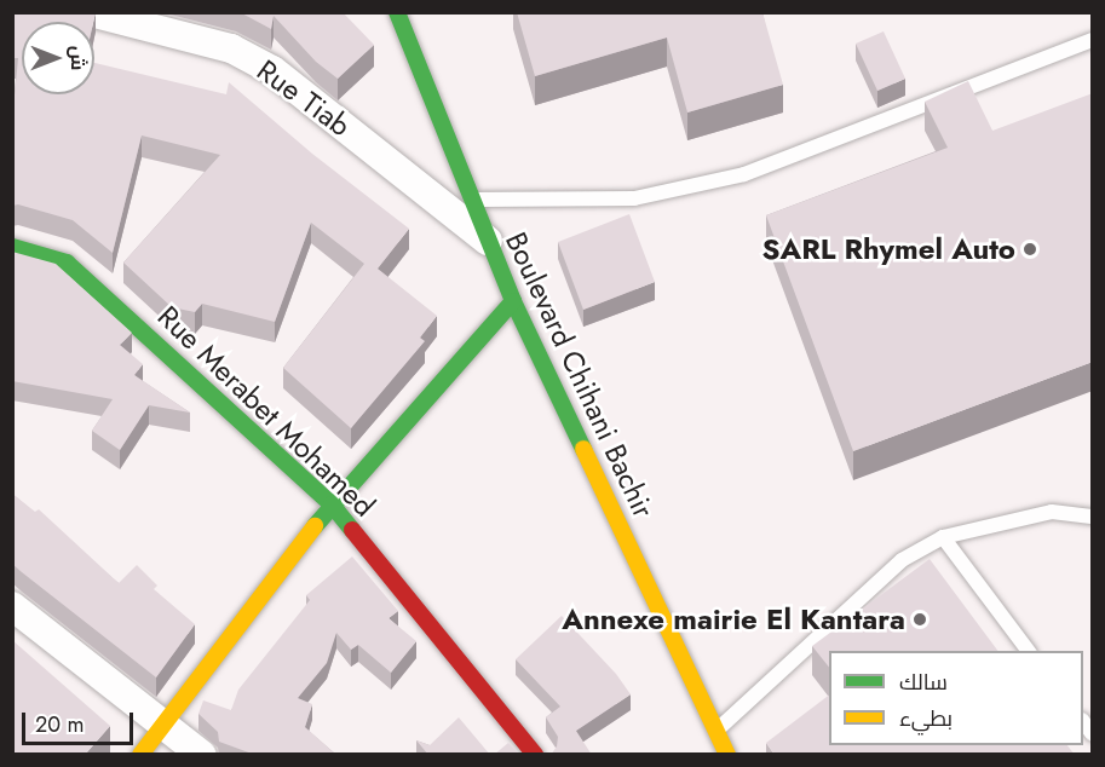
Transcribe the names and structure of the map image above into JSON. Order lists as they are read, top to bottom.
{
  "streets": {
    "street": ["Rue Tiab", "Boulevard Chihani Bachir", "Rue Merabet Mohamed"]
  },
  "crossings": [
    ["Rue Tiab", "Boulevard Chihani Bachir"]
  ],
  "places": ["SARL Rhymel Auto", "Annexe mairie El Kantara"],
  "legend": ["سالك", "بطيء"],
  "scale_bar": "20 m",
  "north": "right"
}
